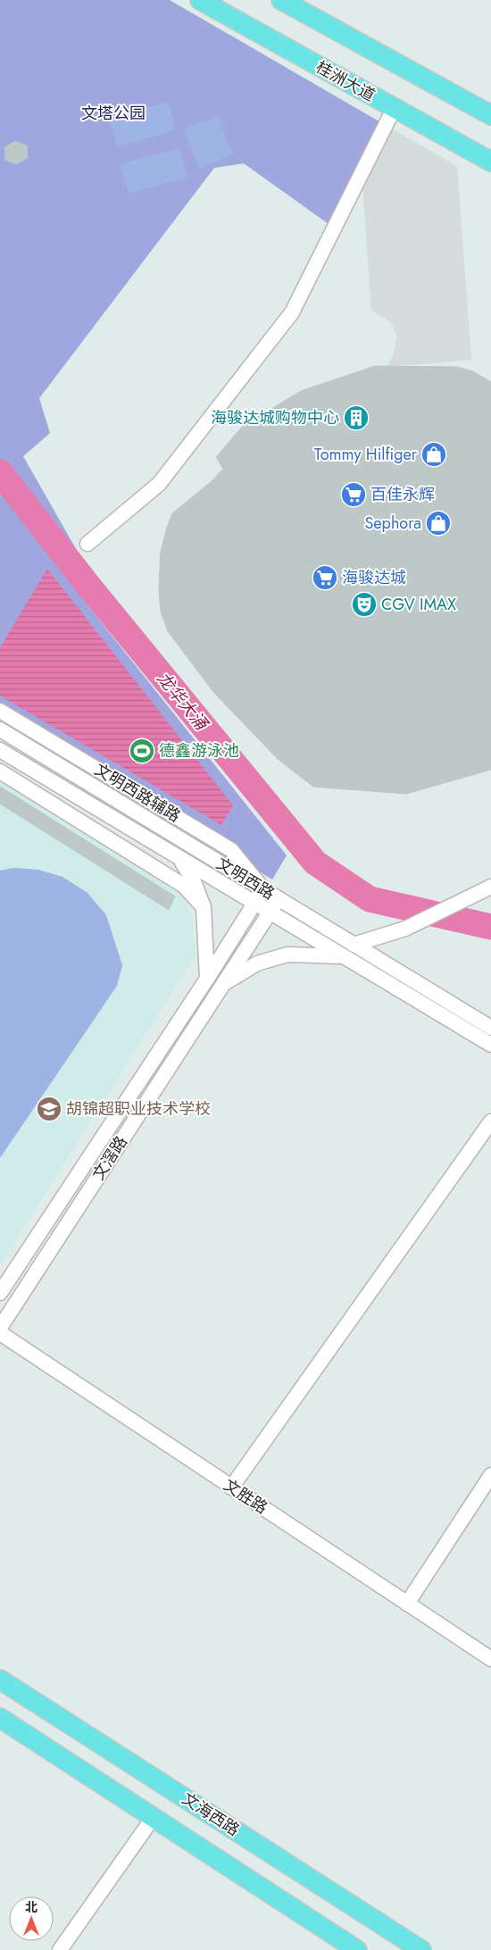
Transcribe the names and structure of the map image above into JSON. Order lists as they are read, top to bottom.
{
  "streets": {
    "main road": ["桂洲大道", "文海西路"],
    "street": [
      "文明西路辅路",
      "文明西路",
      "文滘路",
      "文胜路"
    ]
  },
  "crossings": [
    ["文明西路辅路", "文明西路"],
    ["文明西路辅路", "文滘路"],
    ["文明西路", "文滘路"]
  ],
  "water": ["龙华大涌"],
  "parks": ["文塔公园"],
  "places": {
    "building": ["海骏达城购物中心"],
    "shop": ["Tommy Hilfiger", "Sephora"],
    "supermarket": ["百佳永辉", "海骏达城"],
    "theatre": ["CGV IMAX"],
    "sports": ["德鑫游泳池"],
    "school or university": ["胡锦超职业技术学校"]
  },
  "north": "top"
}
